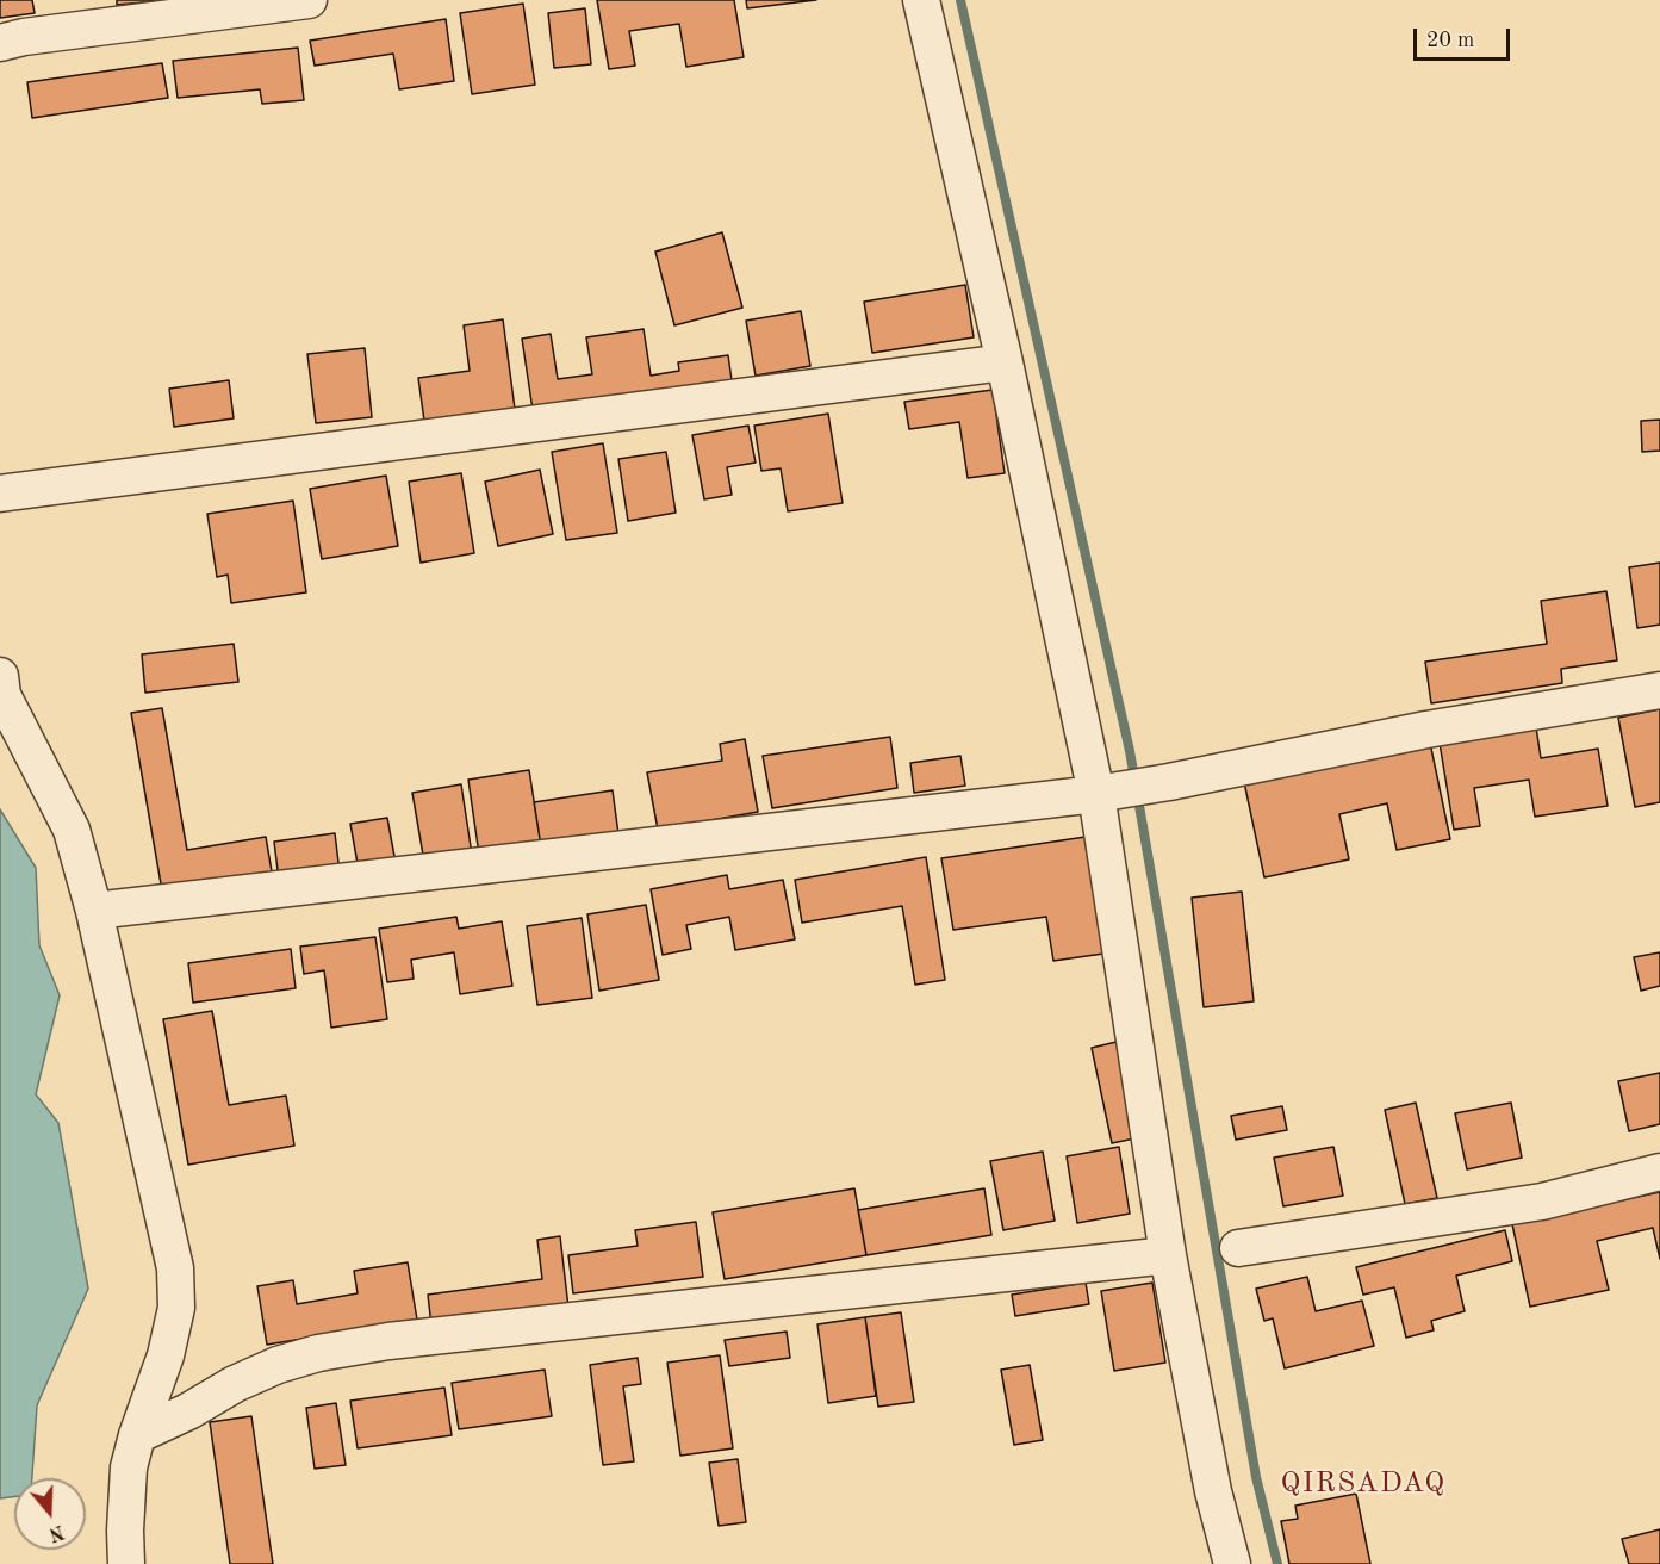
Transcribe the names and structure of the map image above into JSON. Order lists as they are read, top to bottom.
{
  "districts": ["QIRSADAQ"],
  "scale_bar": "20 m",
  "north": "bottom"
}
